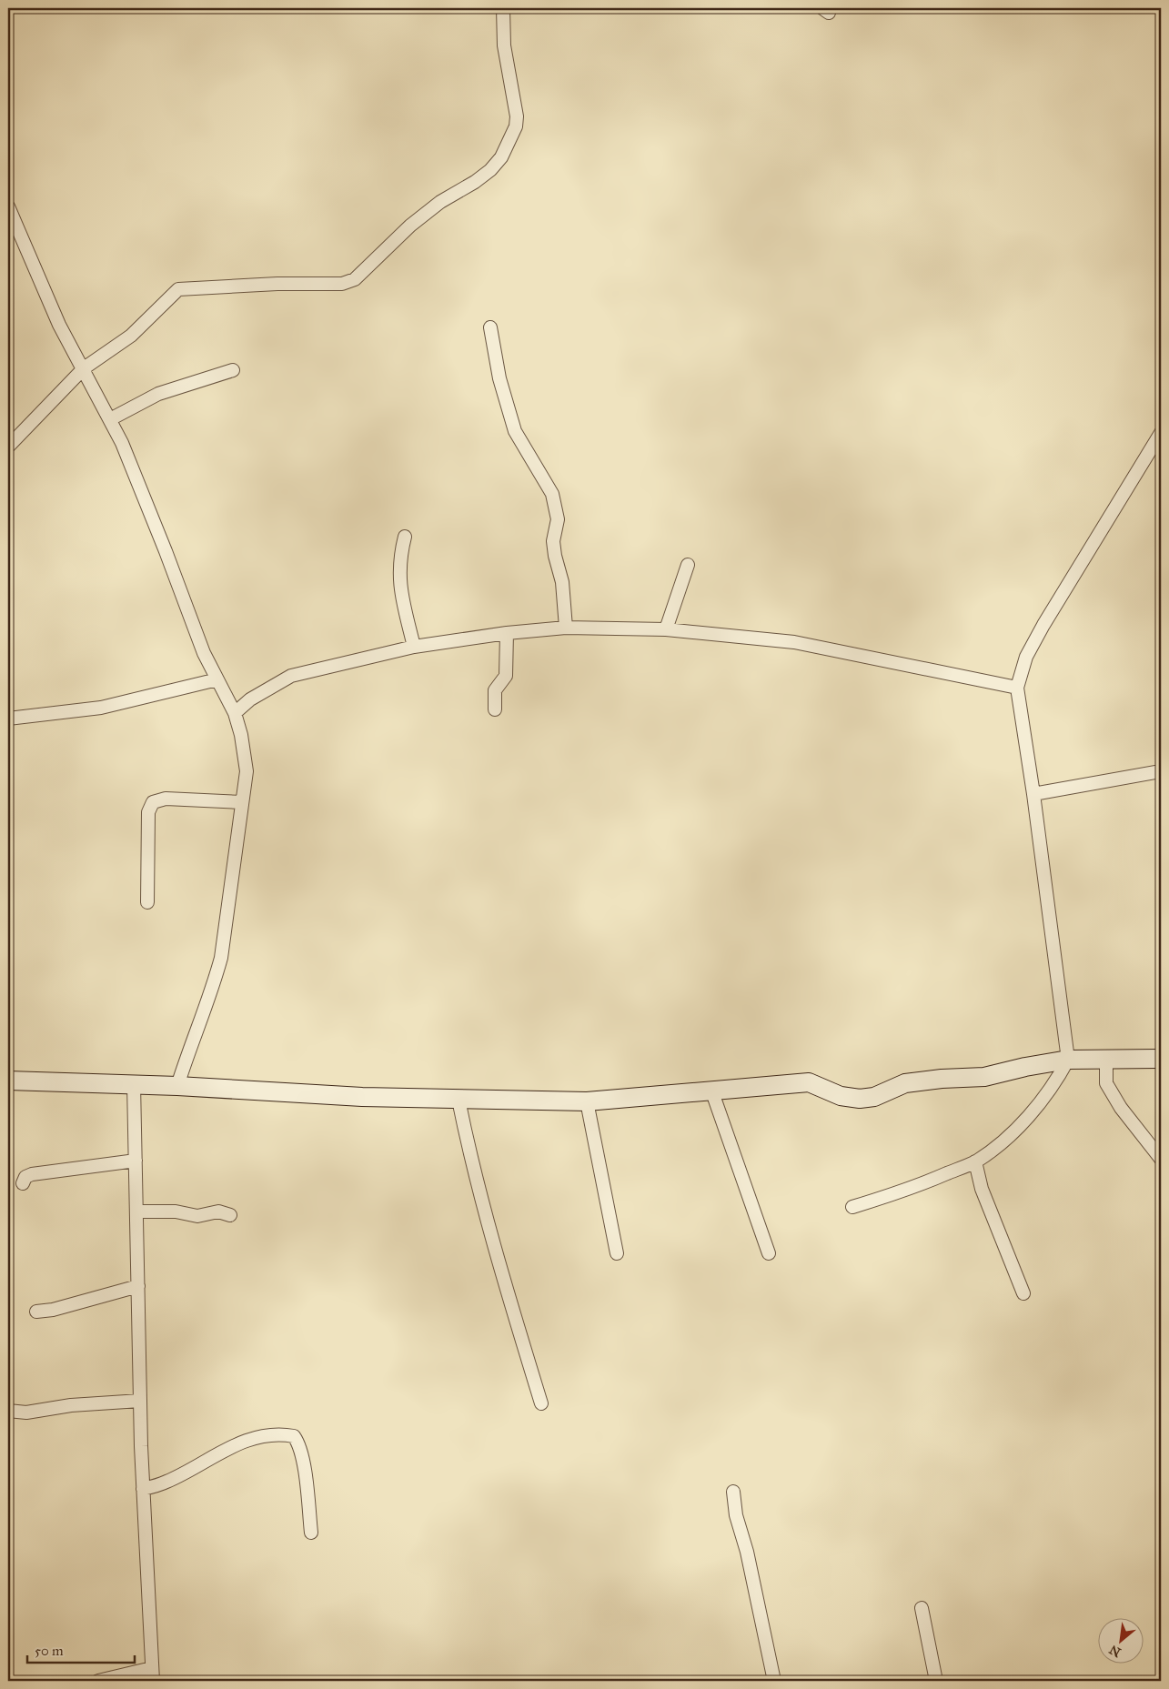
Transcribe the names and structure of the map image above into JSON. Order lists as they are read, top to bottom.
{
  "scale_bar": "50 m",
  "north": "bottom left"
}
